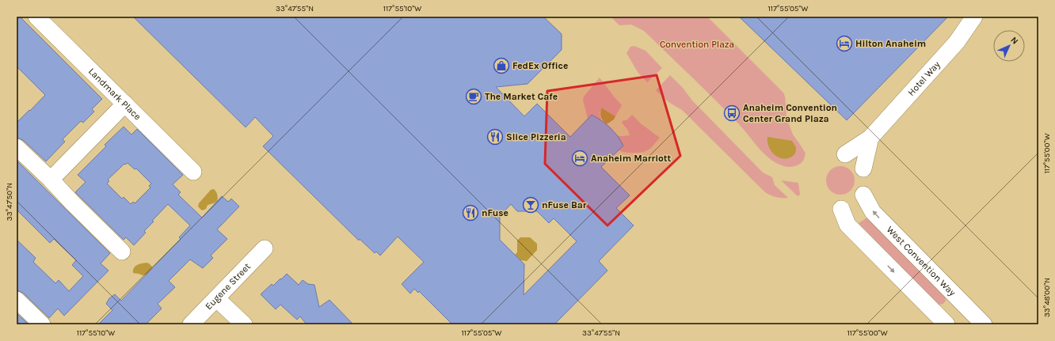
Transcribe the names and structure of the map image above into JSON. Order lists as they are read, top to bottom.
{
  "streets": {
    "street": [
      "Hotel Way",
      "Landmark Place",
      "West Convention Way",
      "Eugene Street"
    ]
  },
  "parks": ["Convention Plaza"],
  "places": {
    "hotel": ["Hilton Anaheim", "Anaheim Marriott"],
    "shop": ["FedEx Office"],
    "cafe": ["The Market Cafe"],
    "bus stop": ["Anaheim Convention Center Grand Plaza"],
    "restaurant": ["Slice Pizzeria", "nFuse"],
    "bar": ["nFuse Bar"]
  },
  "north": "top right",
  "coordinates": [
    "33°47'55\"N",
    "117°55'10\"W",
    "117°55'05\"W",
    "117°55'00\"W",
    "33°47'50\"N",
    "33°48'00\"N"
  ]
}
